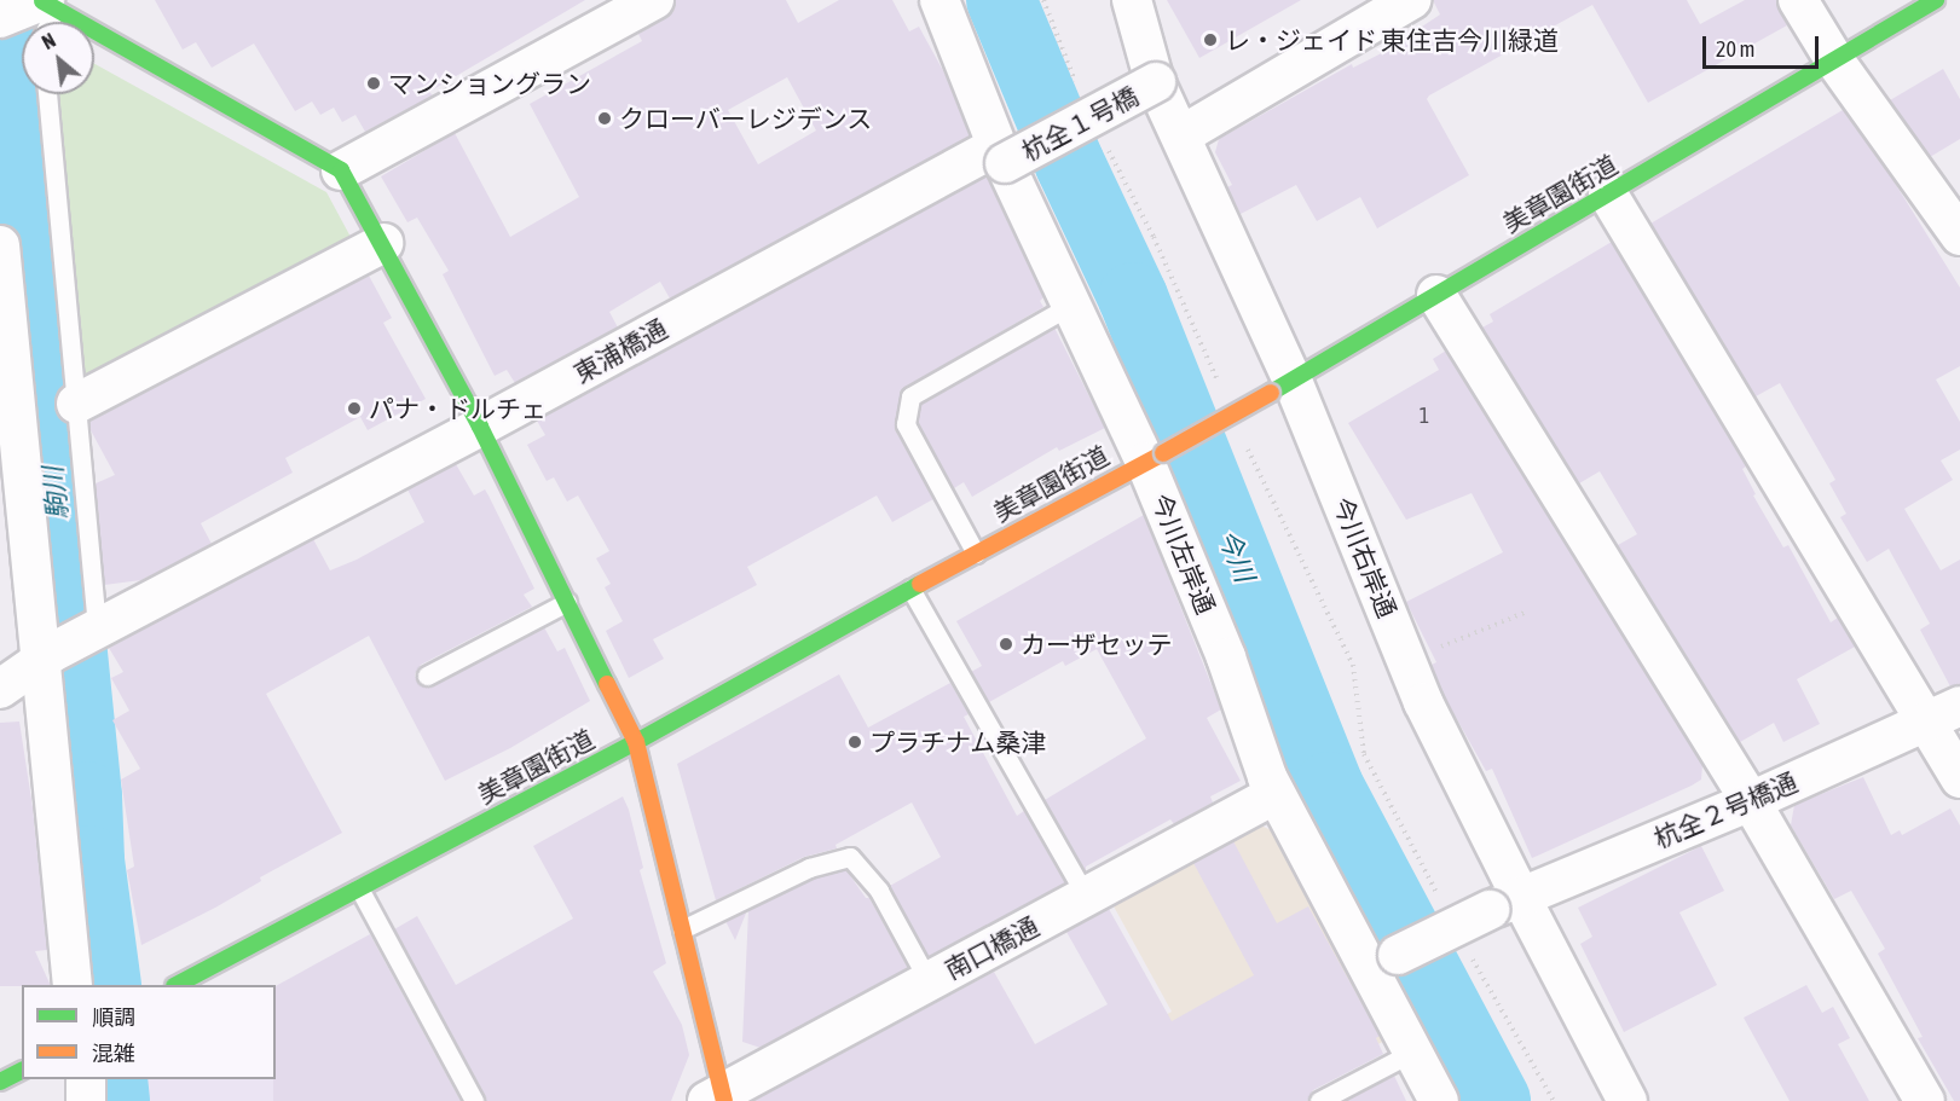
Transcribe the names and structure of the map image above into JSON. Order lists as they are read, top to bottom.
{
  "streets": {
    "street": [
      "杭全１号橋",
      "美章園街道",
      "東浦橋通",
      "今川左岸通",
      "今川右岸通",
      "杭全２号橋通",
      "南口橋通"
    ]
  },
  "crossings": [
    ["杭全１号橋", "東浦橋通"],
    ["杭全１号橋", "今川左岸通"],
    ["杭全１号橋", "今川右岸通"],
    ["美章園街道", "今川左岸通"],
    ["美章園街道", "今川右岸通"],
    ["東浦橋通", "今川左岸通"],
    ["今川左岸通", "杭全２号橋通"],
    ["今川左岸通", "南口橋通"],
    ["今川右岸通", "杭全２号橋通"]
  ],
  "water": ["駒川", "今川"],
  "places": [
    "レ・ジェイド 東住吉今川緑道",
    "マンショングラン",
    "クローバーレジデンス",
    "パナ・ドルチェ",
    "カーザセッテ",
    "プラチナム桑津"
  ],
  "house_numbers": ["1"],
  "legend": ["順調", "混雑"],
  "scale_bar": "20 m",
  "north": "top left"
}
